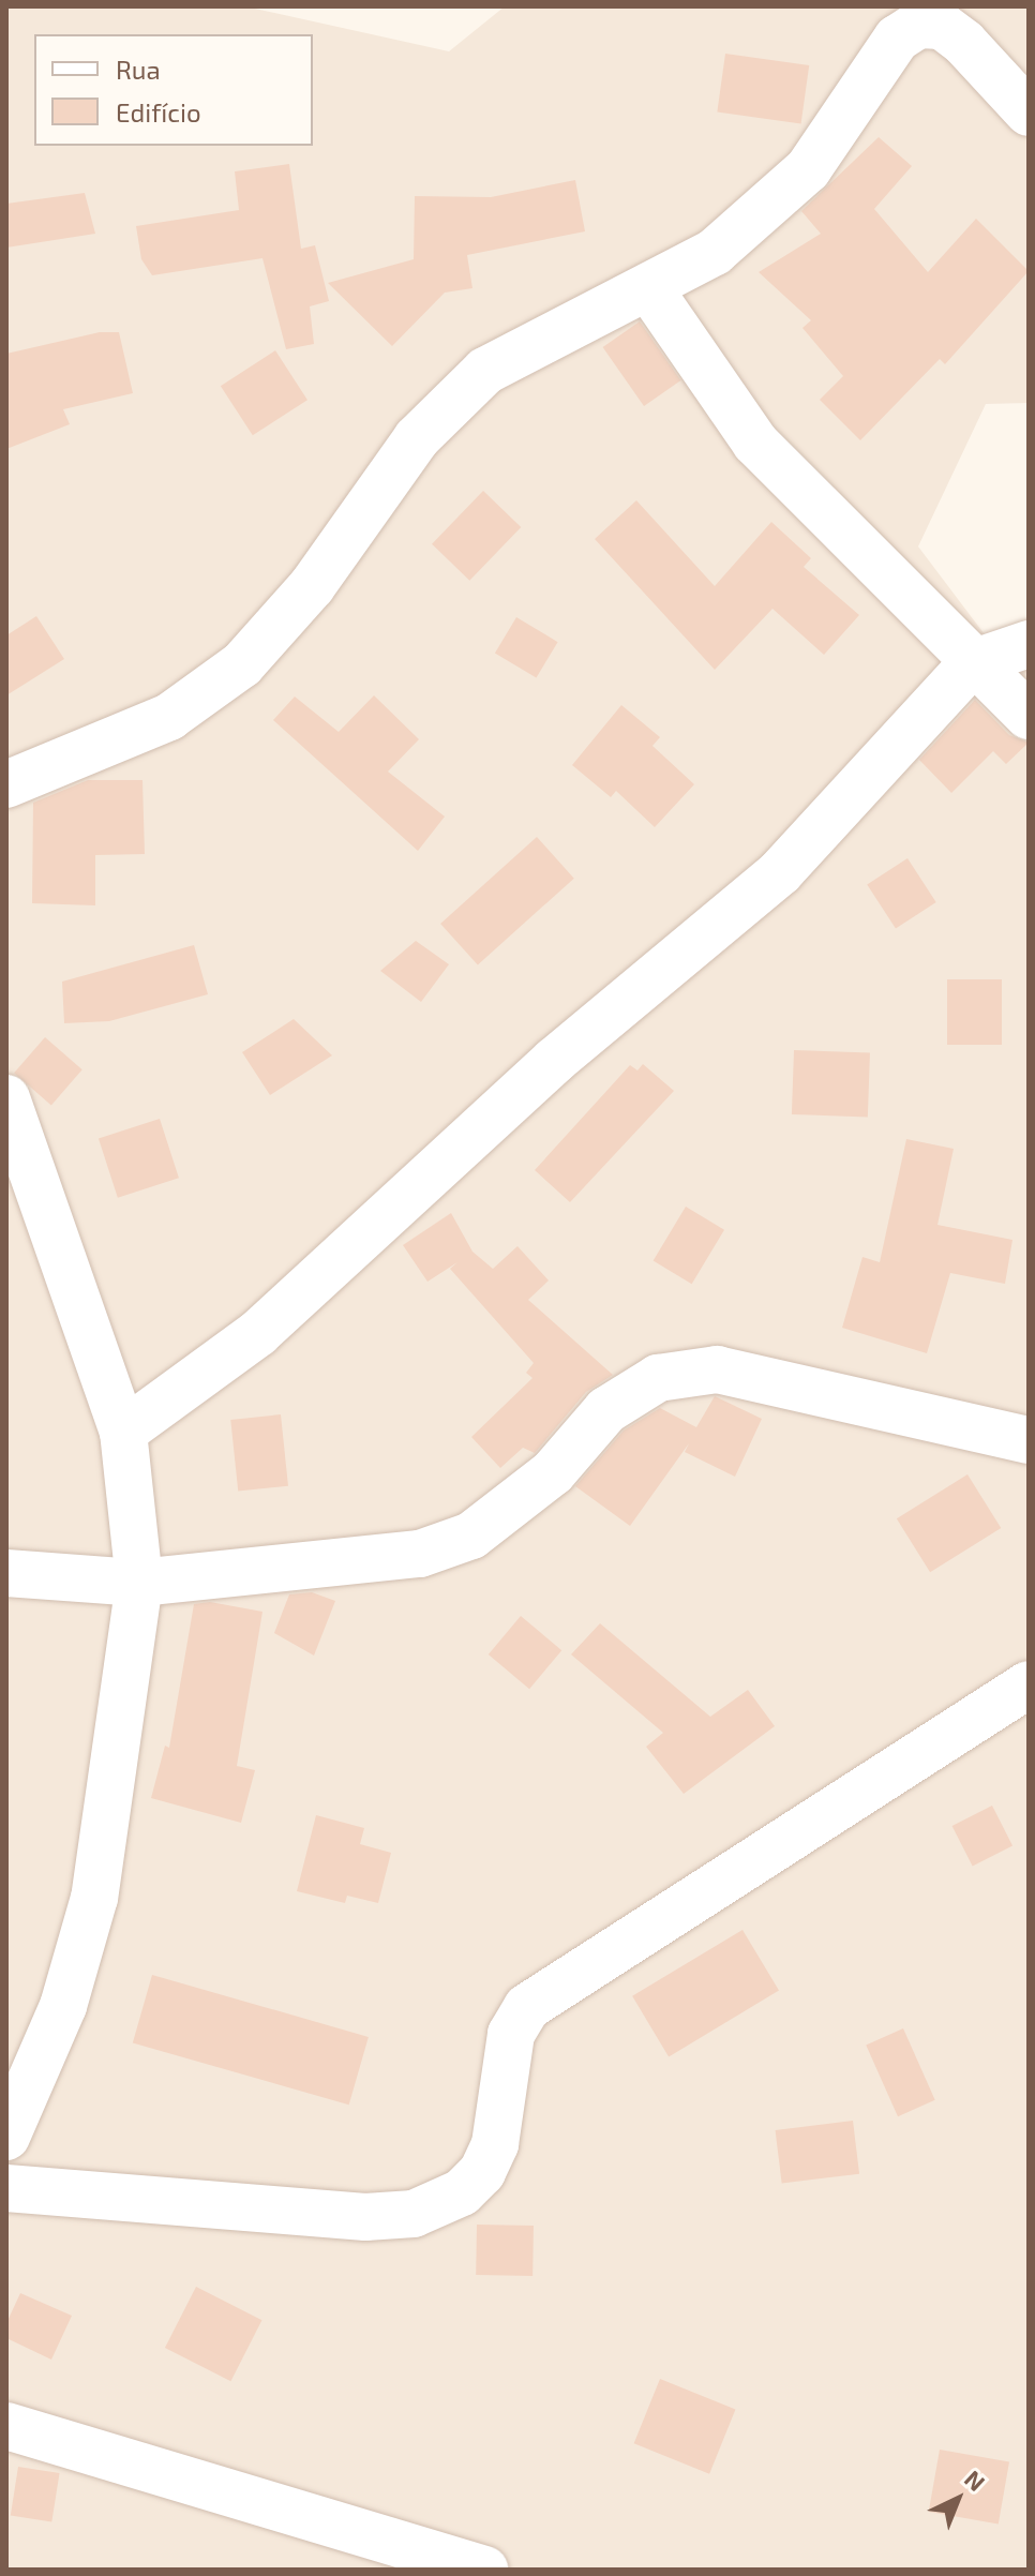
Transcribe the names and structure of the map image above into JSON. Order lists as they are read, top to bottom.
{
  "legend": ["Rua", "Edifício"],
  "north": "top right"
}
